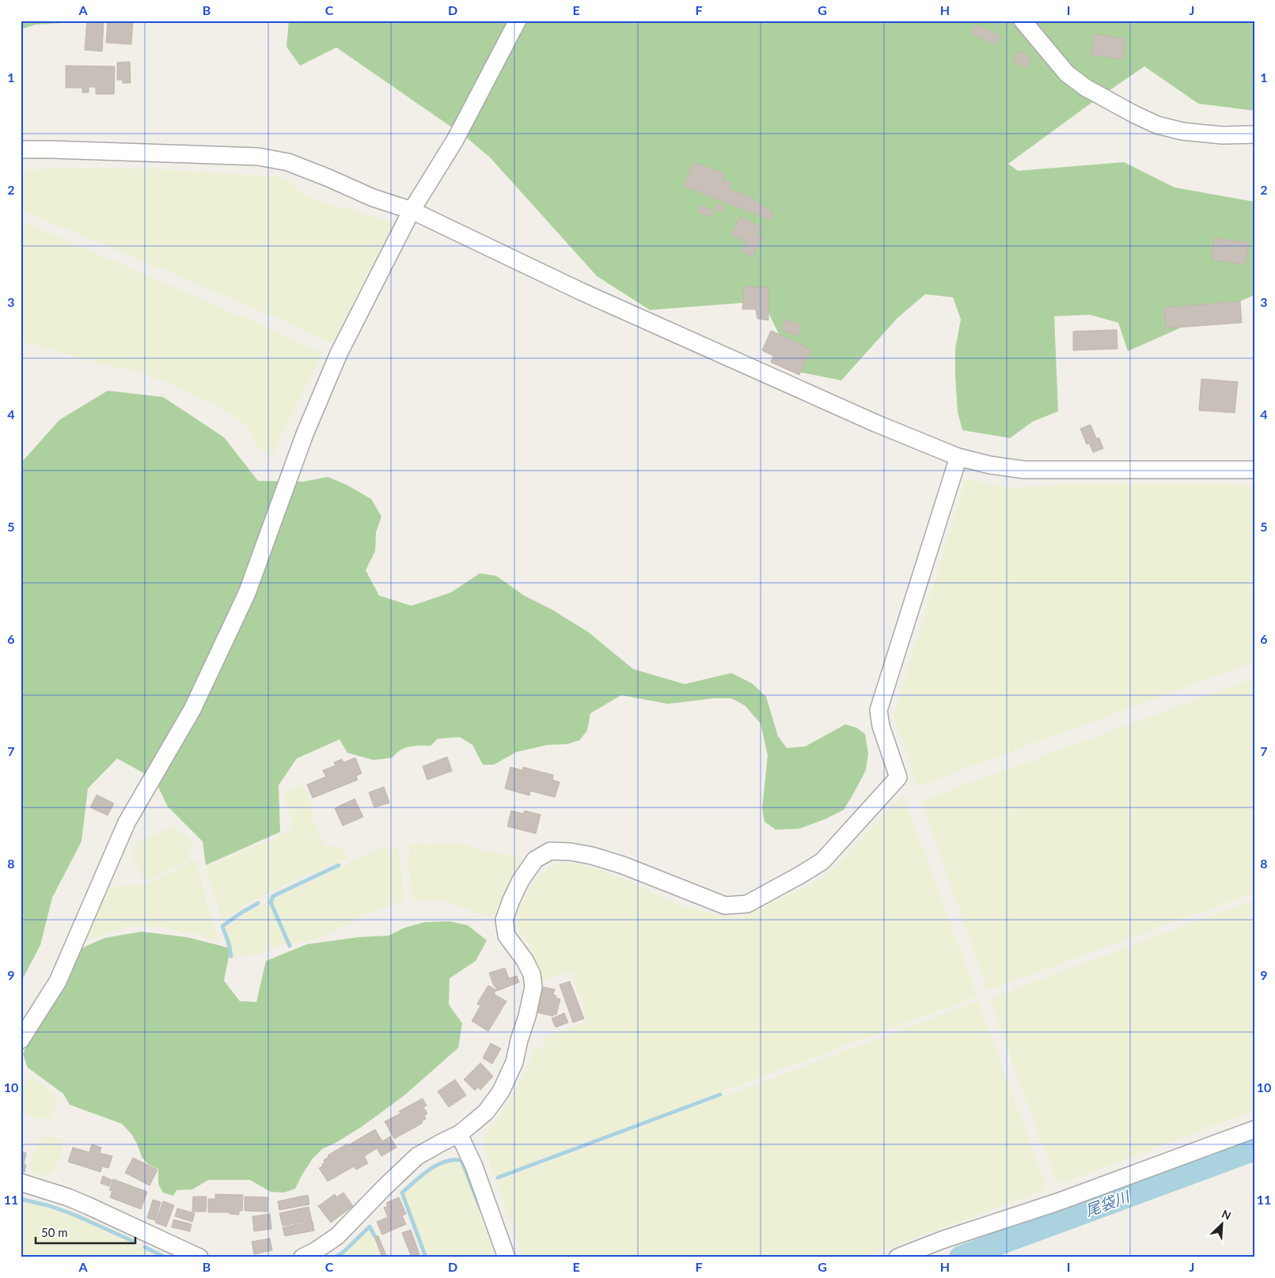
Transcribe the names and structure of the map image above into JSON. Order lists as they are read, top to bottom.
{
  "water": ["尾袋川"],
  "scale_bar": "50 m",
  "north": "top right",
  "grid": {
    "columns": [
      "A",
      "B",
      "C",
      "D",
      "E",
      "F",
      "G",
      "H",
      "I",
      "J"
    ],
    "rows": [
      "1",
      "2",
      "3",
      "4",
      "5",
      "6",
      "7",
      "8",
      "9",
      "10",
      "11"
    ]
  }
}
